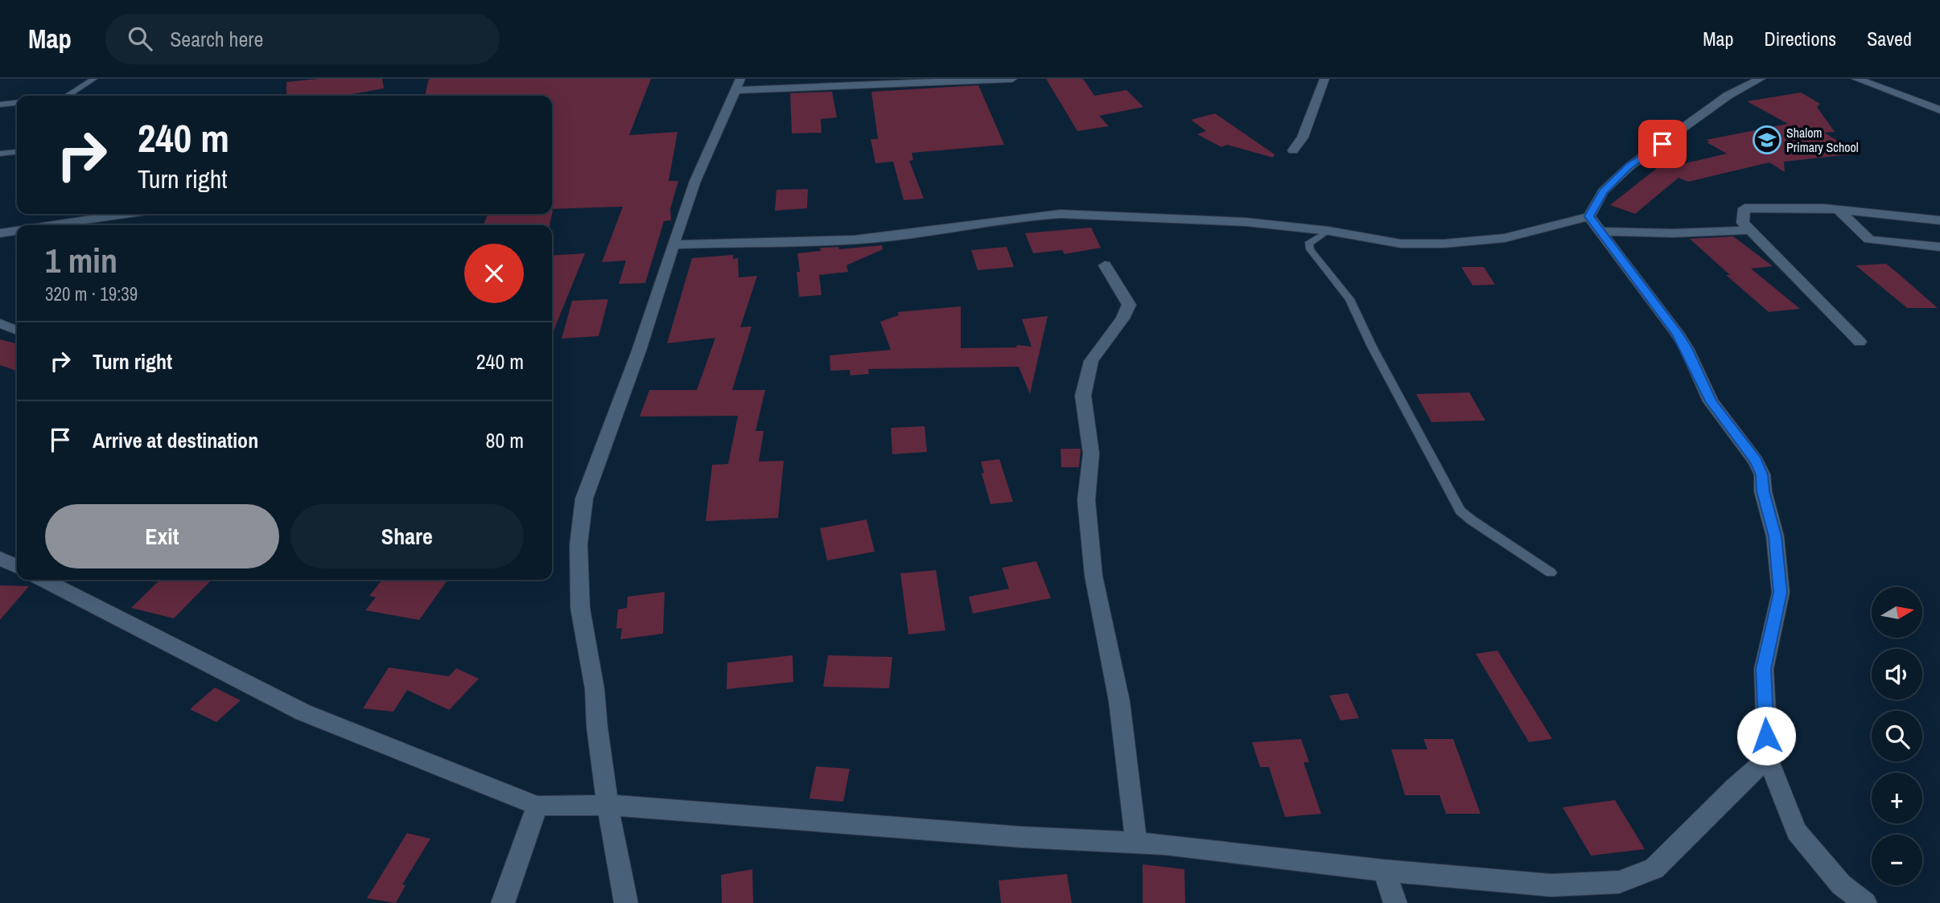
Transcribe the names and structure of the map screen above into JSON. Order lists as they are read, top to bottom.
{
  "places": {
    "school or university": ["Shalom Primary School"]
  },
  "north": "right",
  "page": {
    "header": "Map",
    "search": "Search here",
    "nav": ["Map", "Directions", "Saved"],
    "turn": ["240 m", "Turn right"],
    "heading": ["1 min", "320 m · 19:39"],
    "list": [
      {
        "name": "Turn right",
        "value": "240 m"
      },
      {
        "name": "Arrive at destination",
        "value": "80 m"
      }
    ],
    "buttons": ["Exit", "Share"],
    "map_buttons": ["+", "−"]
  }
}
